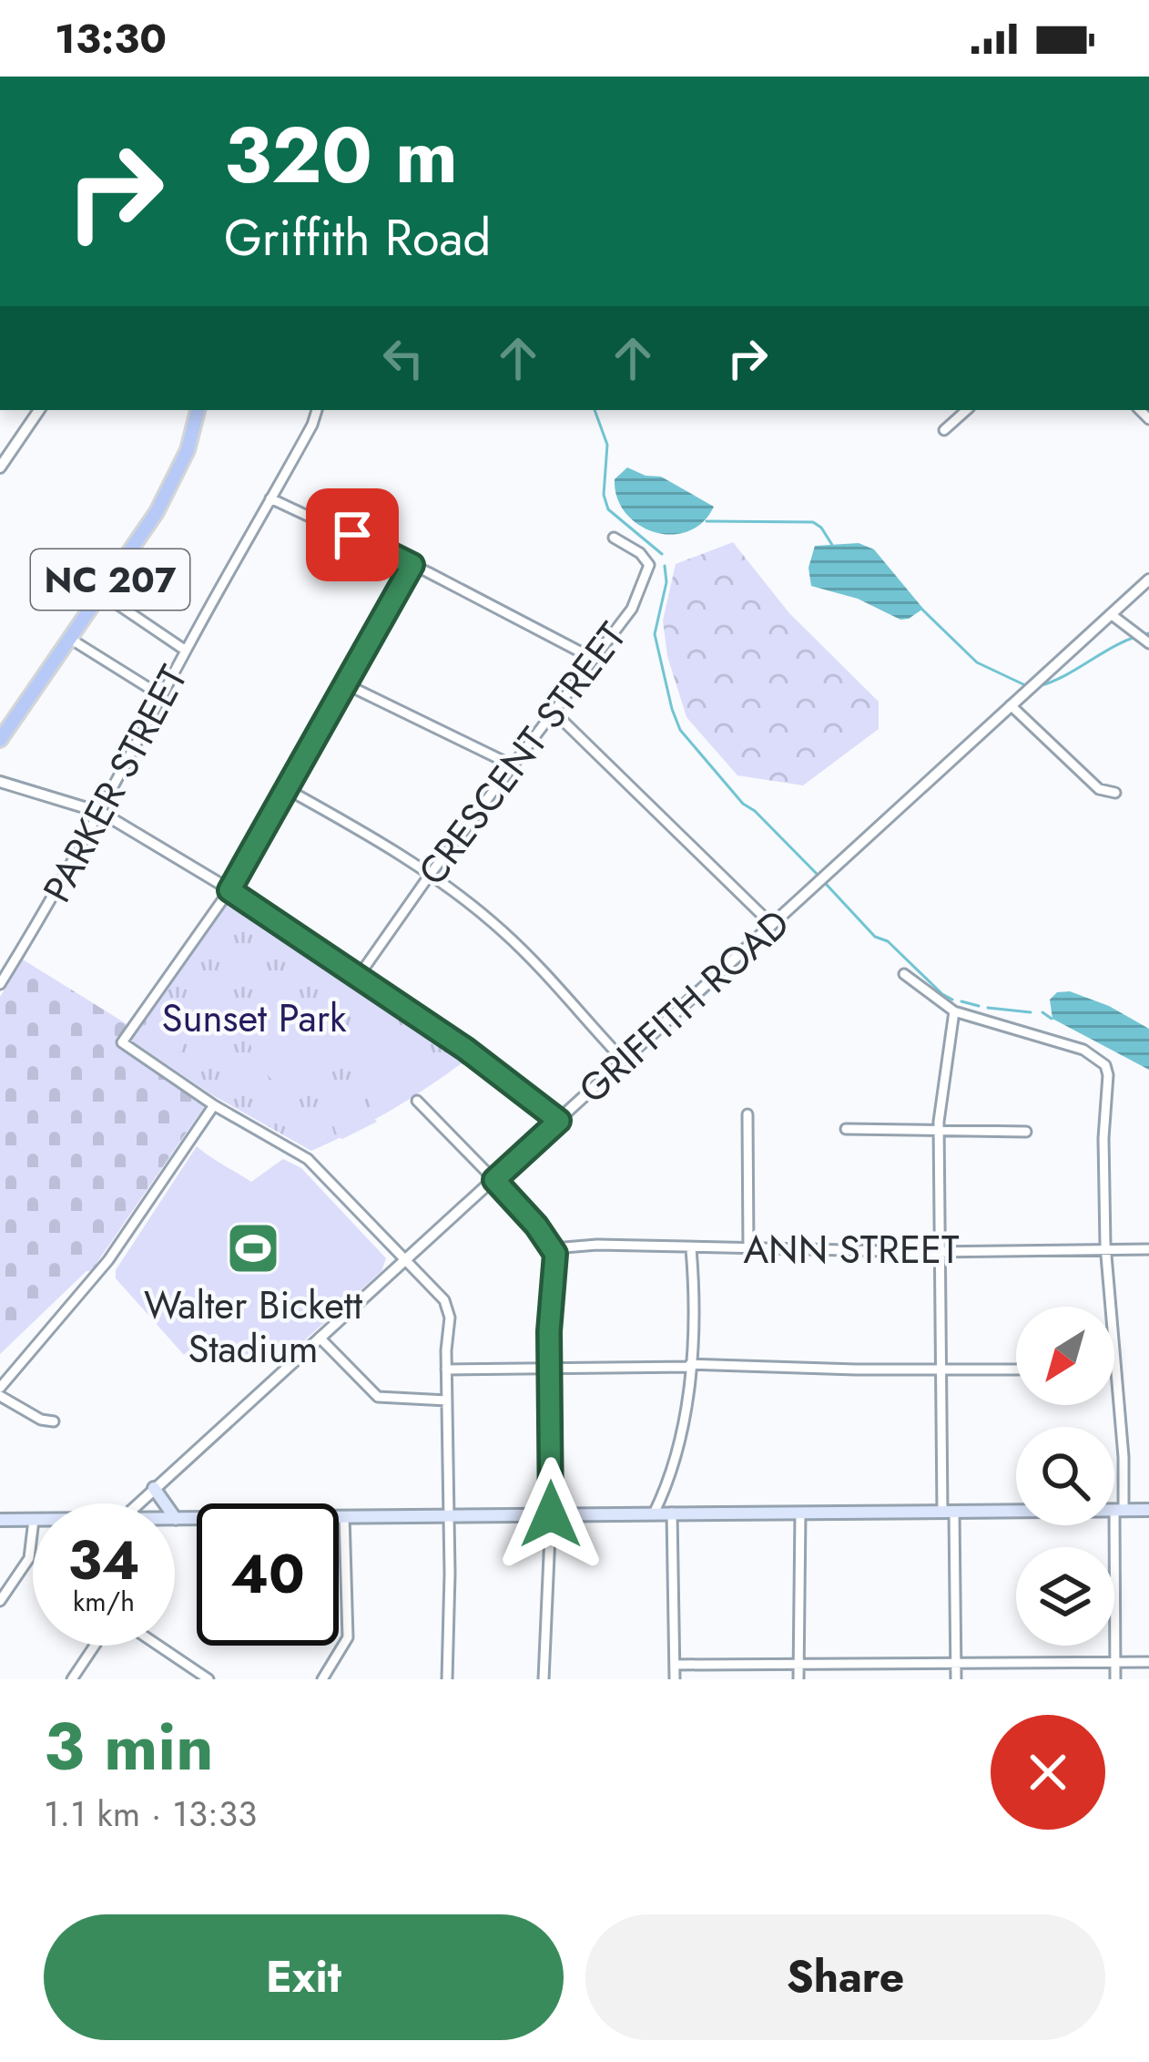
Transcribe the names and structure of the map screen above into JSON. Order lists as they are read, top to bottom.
{
  "streets": {
    "main road": ["NC 207"],
    "street": [
      "CRESCENT STREET",
      "PARKER STREET",
      "GRIFFITH ROAD",
      "ANN STREET"
    ]
  },
  "parks": ["Sunset Park"],
  "places": {
    "sports": ["Walter Bickett Stadium"]
  },
  "north": "bottom left",
  "page": {
    "status": "13:30",
    "turn": ["320 m", "Griffith Road"],
    "speed": "34 km/h",
    "limit": "40",
    "heading": ["3 min", "1.1 km · 13:33"],
    "buttons": ["Exit", "Share"]
  }
}
